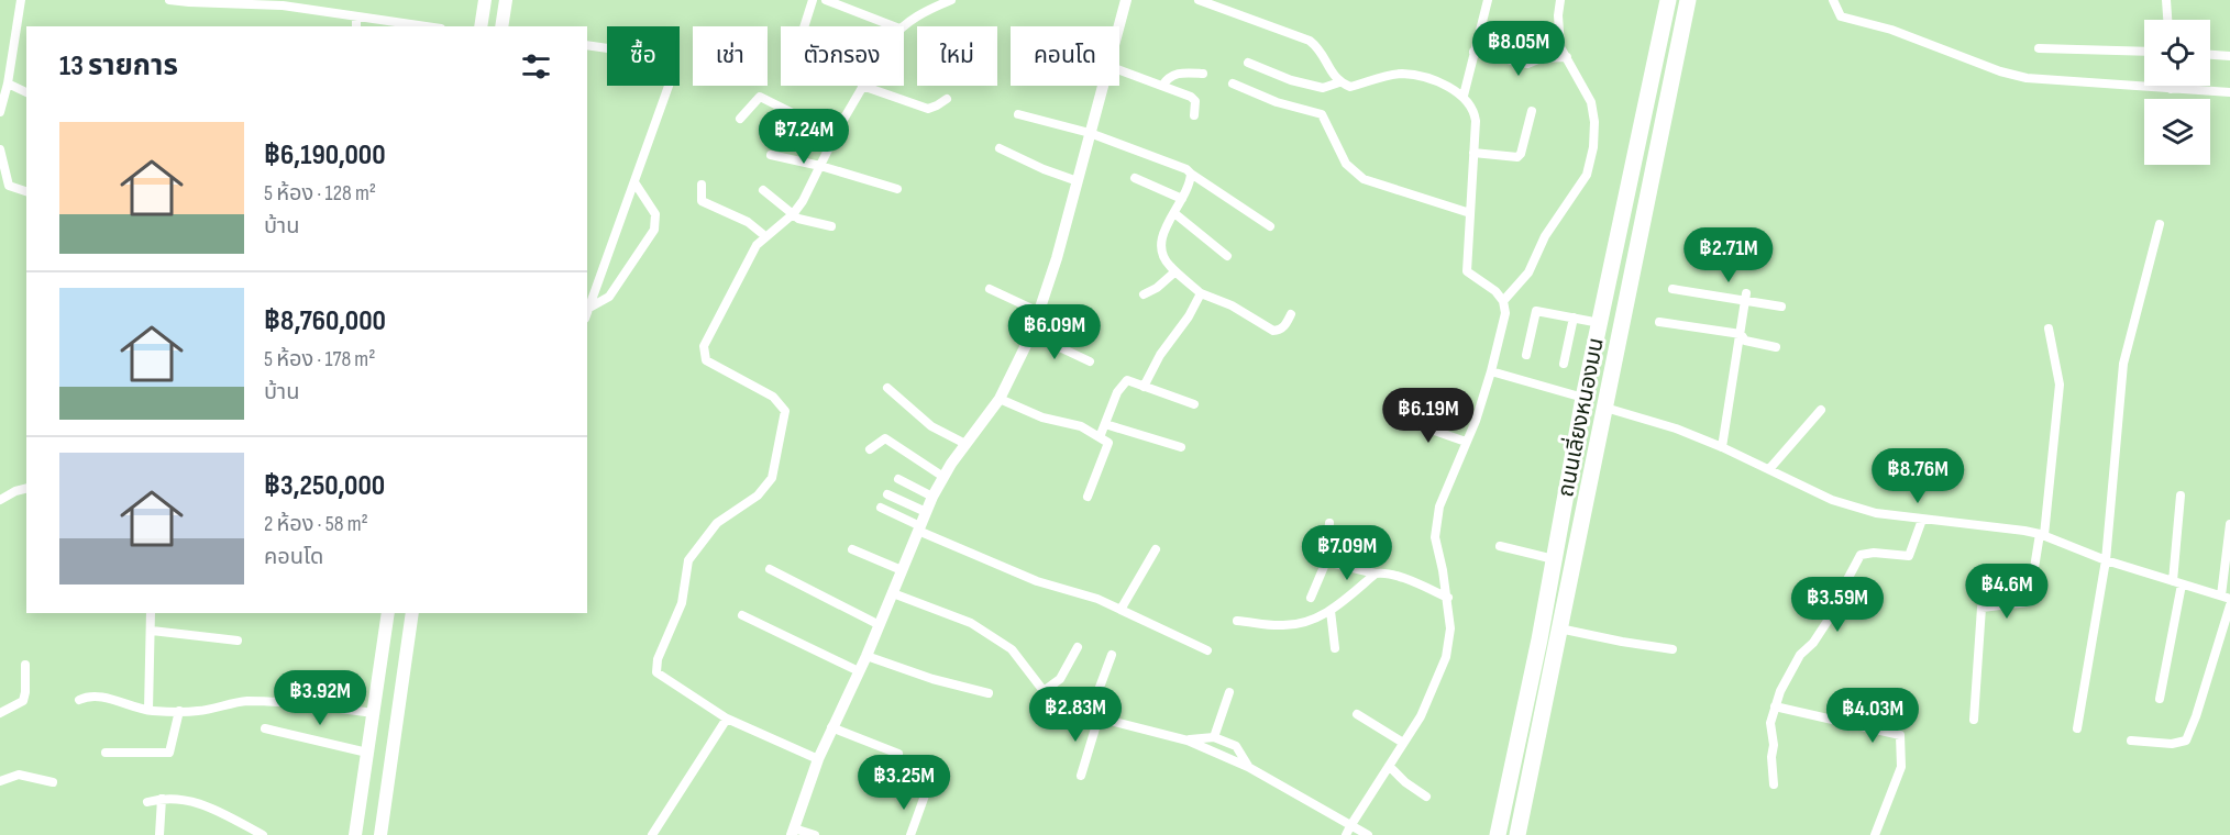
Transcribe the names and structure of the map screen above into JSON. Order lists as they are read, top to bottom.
{
  "streets": {
    "highway": ["ถนนเลี่ยงหนองมน"]
  },
  "page": {
    "price": [
      "฿8.05M",
      "฿7.24M",
      "฿2.71M",
      "฿6.09M",
      "฿6.19M",
      "฿8.76M",
      "฿7.09M",
      "฿4.6M",
      "฿3.59M",
      "฿3.92M",
      "฿2.83M",
      "฿4.03M",
      "฿3.25M"
    ],
    "chip": [
      "ซื้อ",
      "เช่า",
      "ตัวกรอง",
      "ใหม่",
      "คอนโด"
    ],
    "heading": "13 รายการ",
    "list": [
      {
        "name": "฿6,190,000",
        "note": "5 ห้อง · 128 m² · บ้าน"
      },
      {
        "name": "฿8,760,000",
        "note": "5 ห้อง · 178 m² · บ้าน"
      },
      {
        "name": "฿3,250,000",
        "note": "2 ห้อง · 58 m² · คอนโด"
      }
    ]
  }
}
